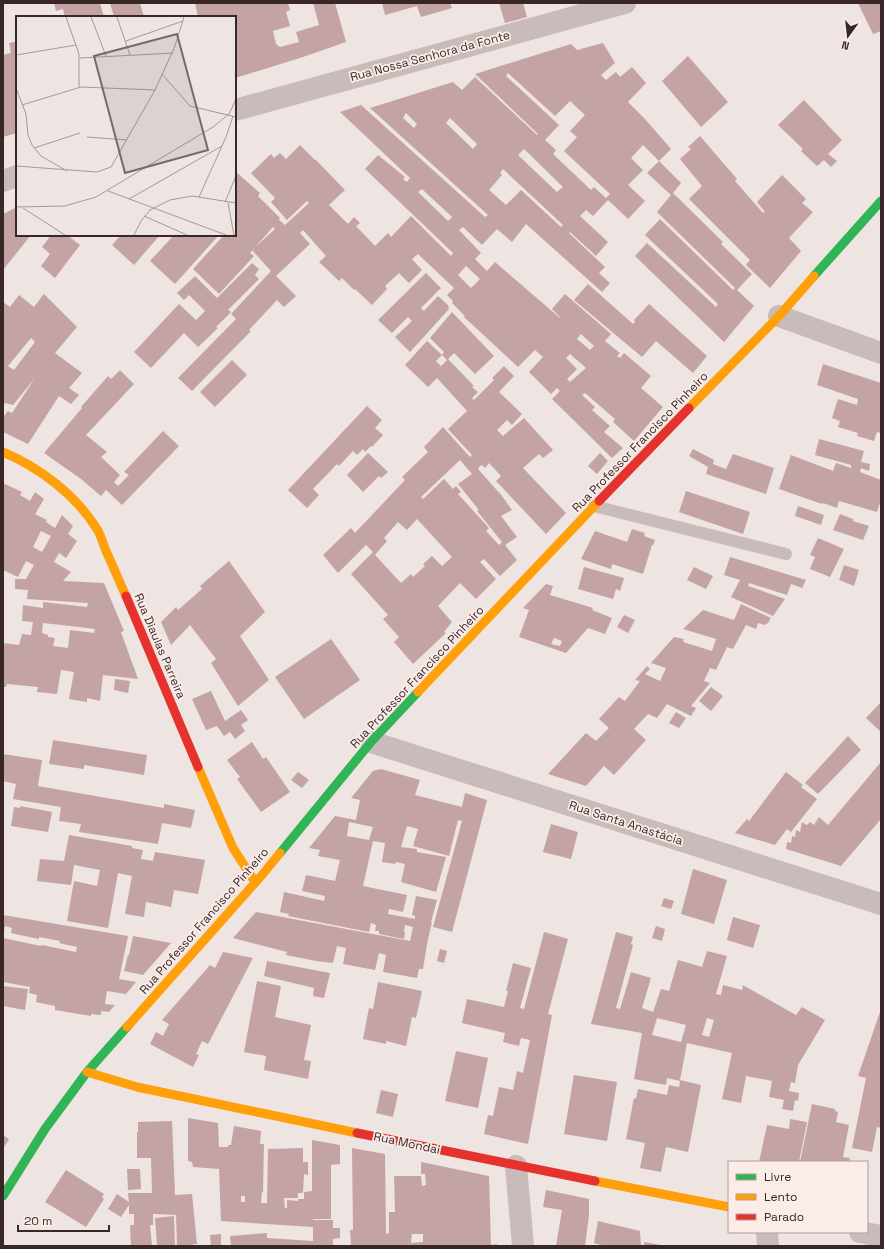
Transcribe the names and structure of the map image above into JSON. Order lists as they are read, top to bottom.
{
  "streets": {
    "street": [
      "Rua Nossa Senhora da Fonte",
      "Rua Professor Francisco Pinheiro",
      "Rua Diaulas Parreira",
      "Rua Santa Anastácia",
      "Rua Mondai"
    ]
  },
  "crossings": [
    ["Rua Professor Francisco Pinheiro", "Rua Diaulas Parreira"],
    ["Rua Professor Francisco Pinheiro", "Rua Santa Anastácia"],
    ["Rua Professor Francisco Pinheiro", "Rua Mondai"]
  ],
  "legend": ["Livre", "Lento", "Parado"],
  "scale_bar": "20 m",
  "north": "bottom"
}
